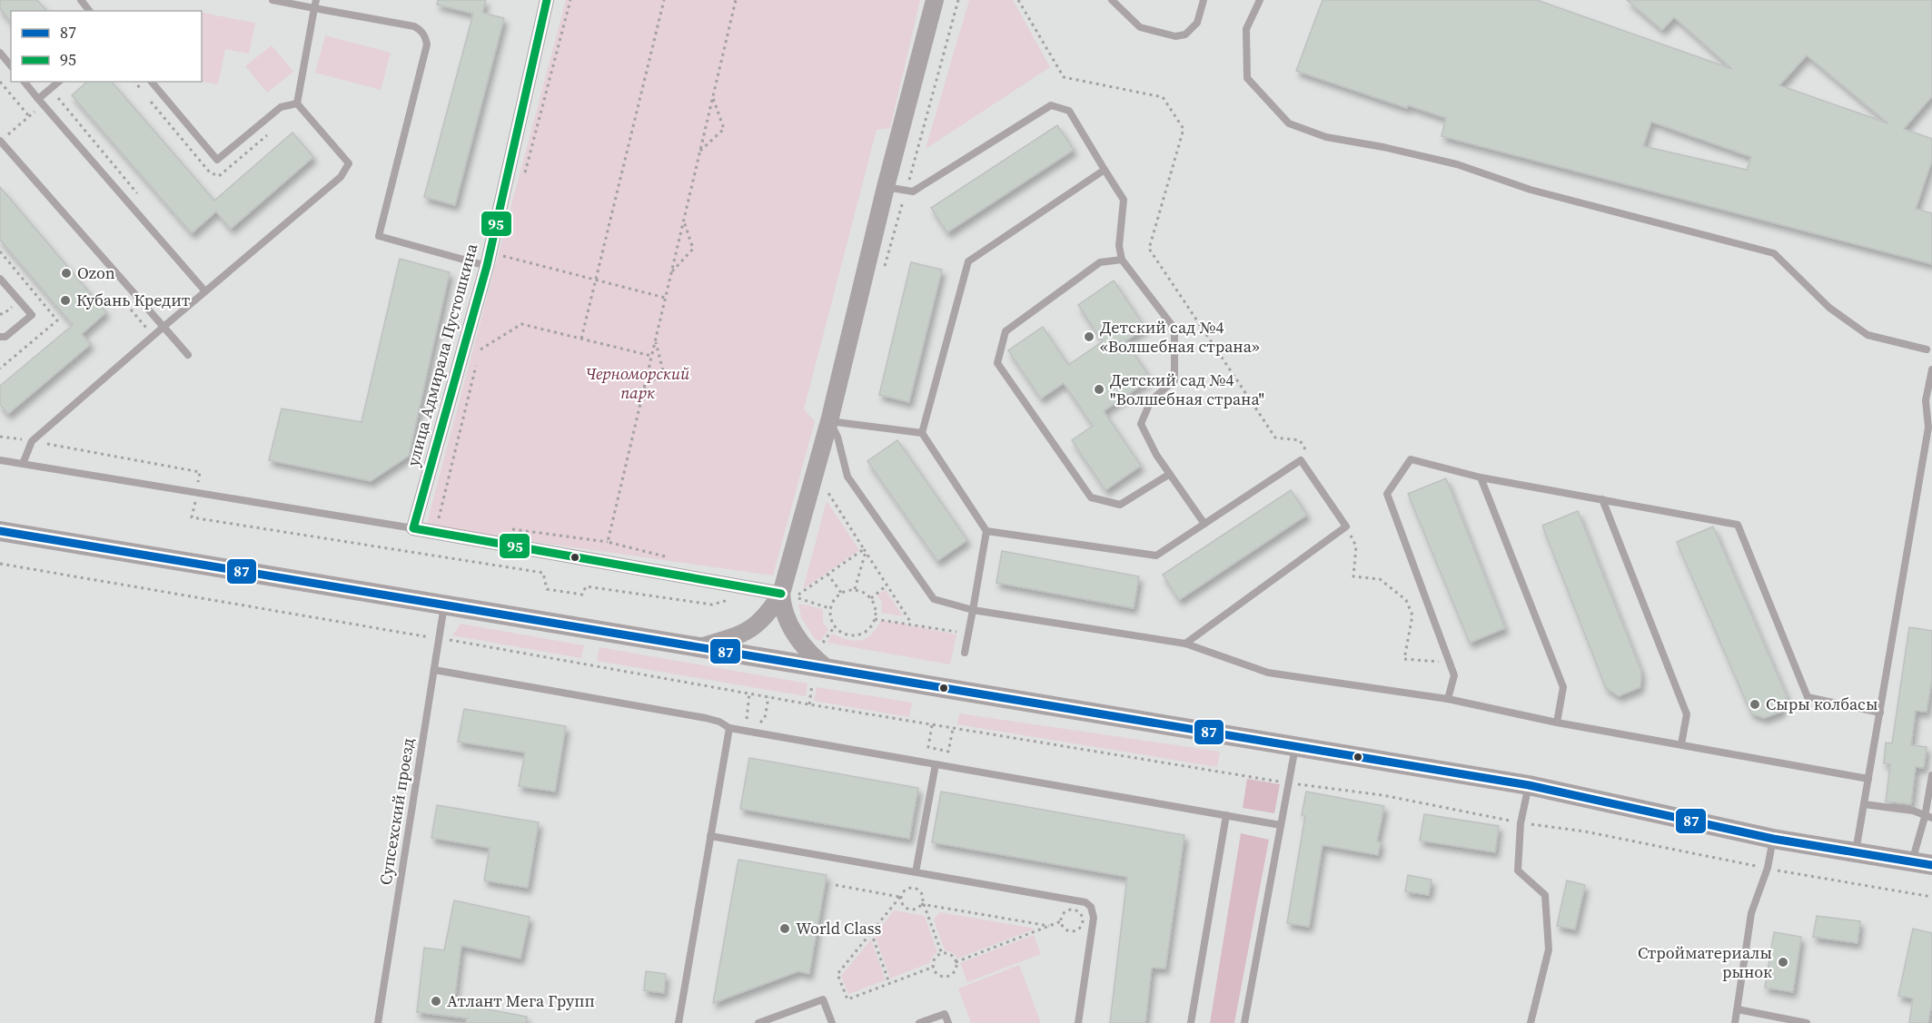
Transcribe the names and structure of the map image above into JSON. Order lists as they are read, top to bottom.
{
  "streets": {
    "street": ["улица Адмирала Пустошкина"],
    "lane": ["Супсехский проезд"]
  },
  "parks": ["Черноморский парк"],
  "places": [
    "Ozon",
    "Кубань Кредит",
    "Детский сад №4 «Волшебная страна»",
    "Детский сад №4 \"Волшебная страна\"",
    "Сыры колбасы",
    "World Class",
    "Стройматериалы рынок",
    "Атлант Мега Групп"
  ],
  "lines": ["transit line 95", "transit line 87"],
  "legend": ["87", "95"]
}
